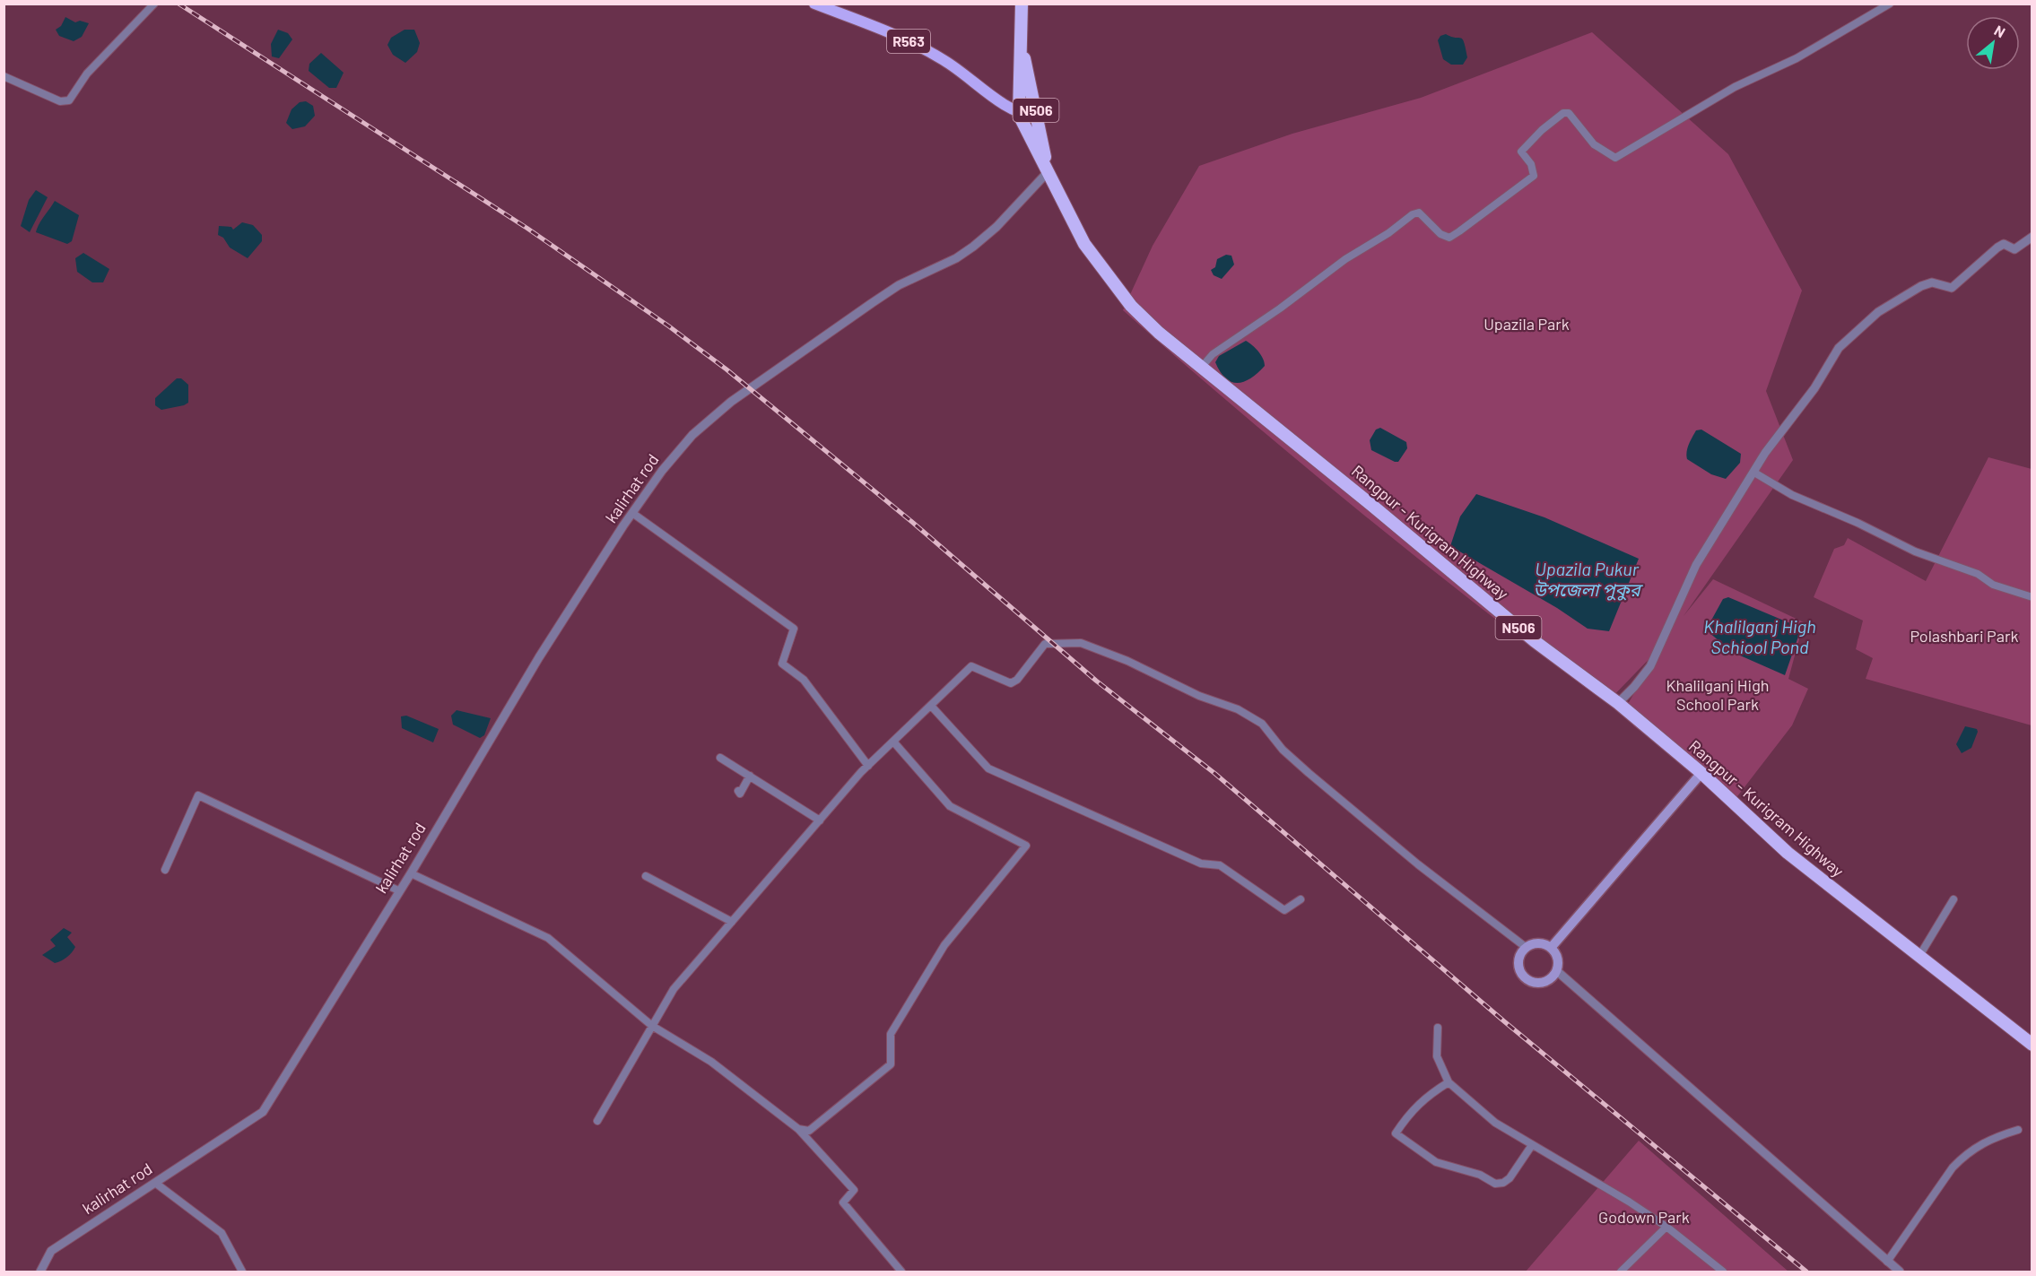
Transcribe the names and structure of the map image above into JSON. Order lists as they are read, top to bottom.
{
  "streets": {
    "highway": ["N506", "Rangpur - Kurigram Highway"],
    "main road": ["R563"],
    "street": ["kalirhat rod"]
  },
  "crossings": [
    ["R563", "N506"],
    ["N506", "kalirhat rod"],
    ["N506", "Rangpur - Kurigram Highway"],
    ["kalirhat rod", "Rangpur - Kurigram Highway"]
  ],
  "water": ["Upazila Pukur উপজেলা পুকুর", "Khalilganj High Schiool Pond"],
  "parks": [
    "Upazila Park",
    "Polashbari Park",
    "Khalilganj High School Park",
    "Godown Park"
  ],
  "north": "top right"
}
